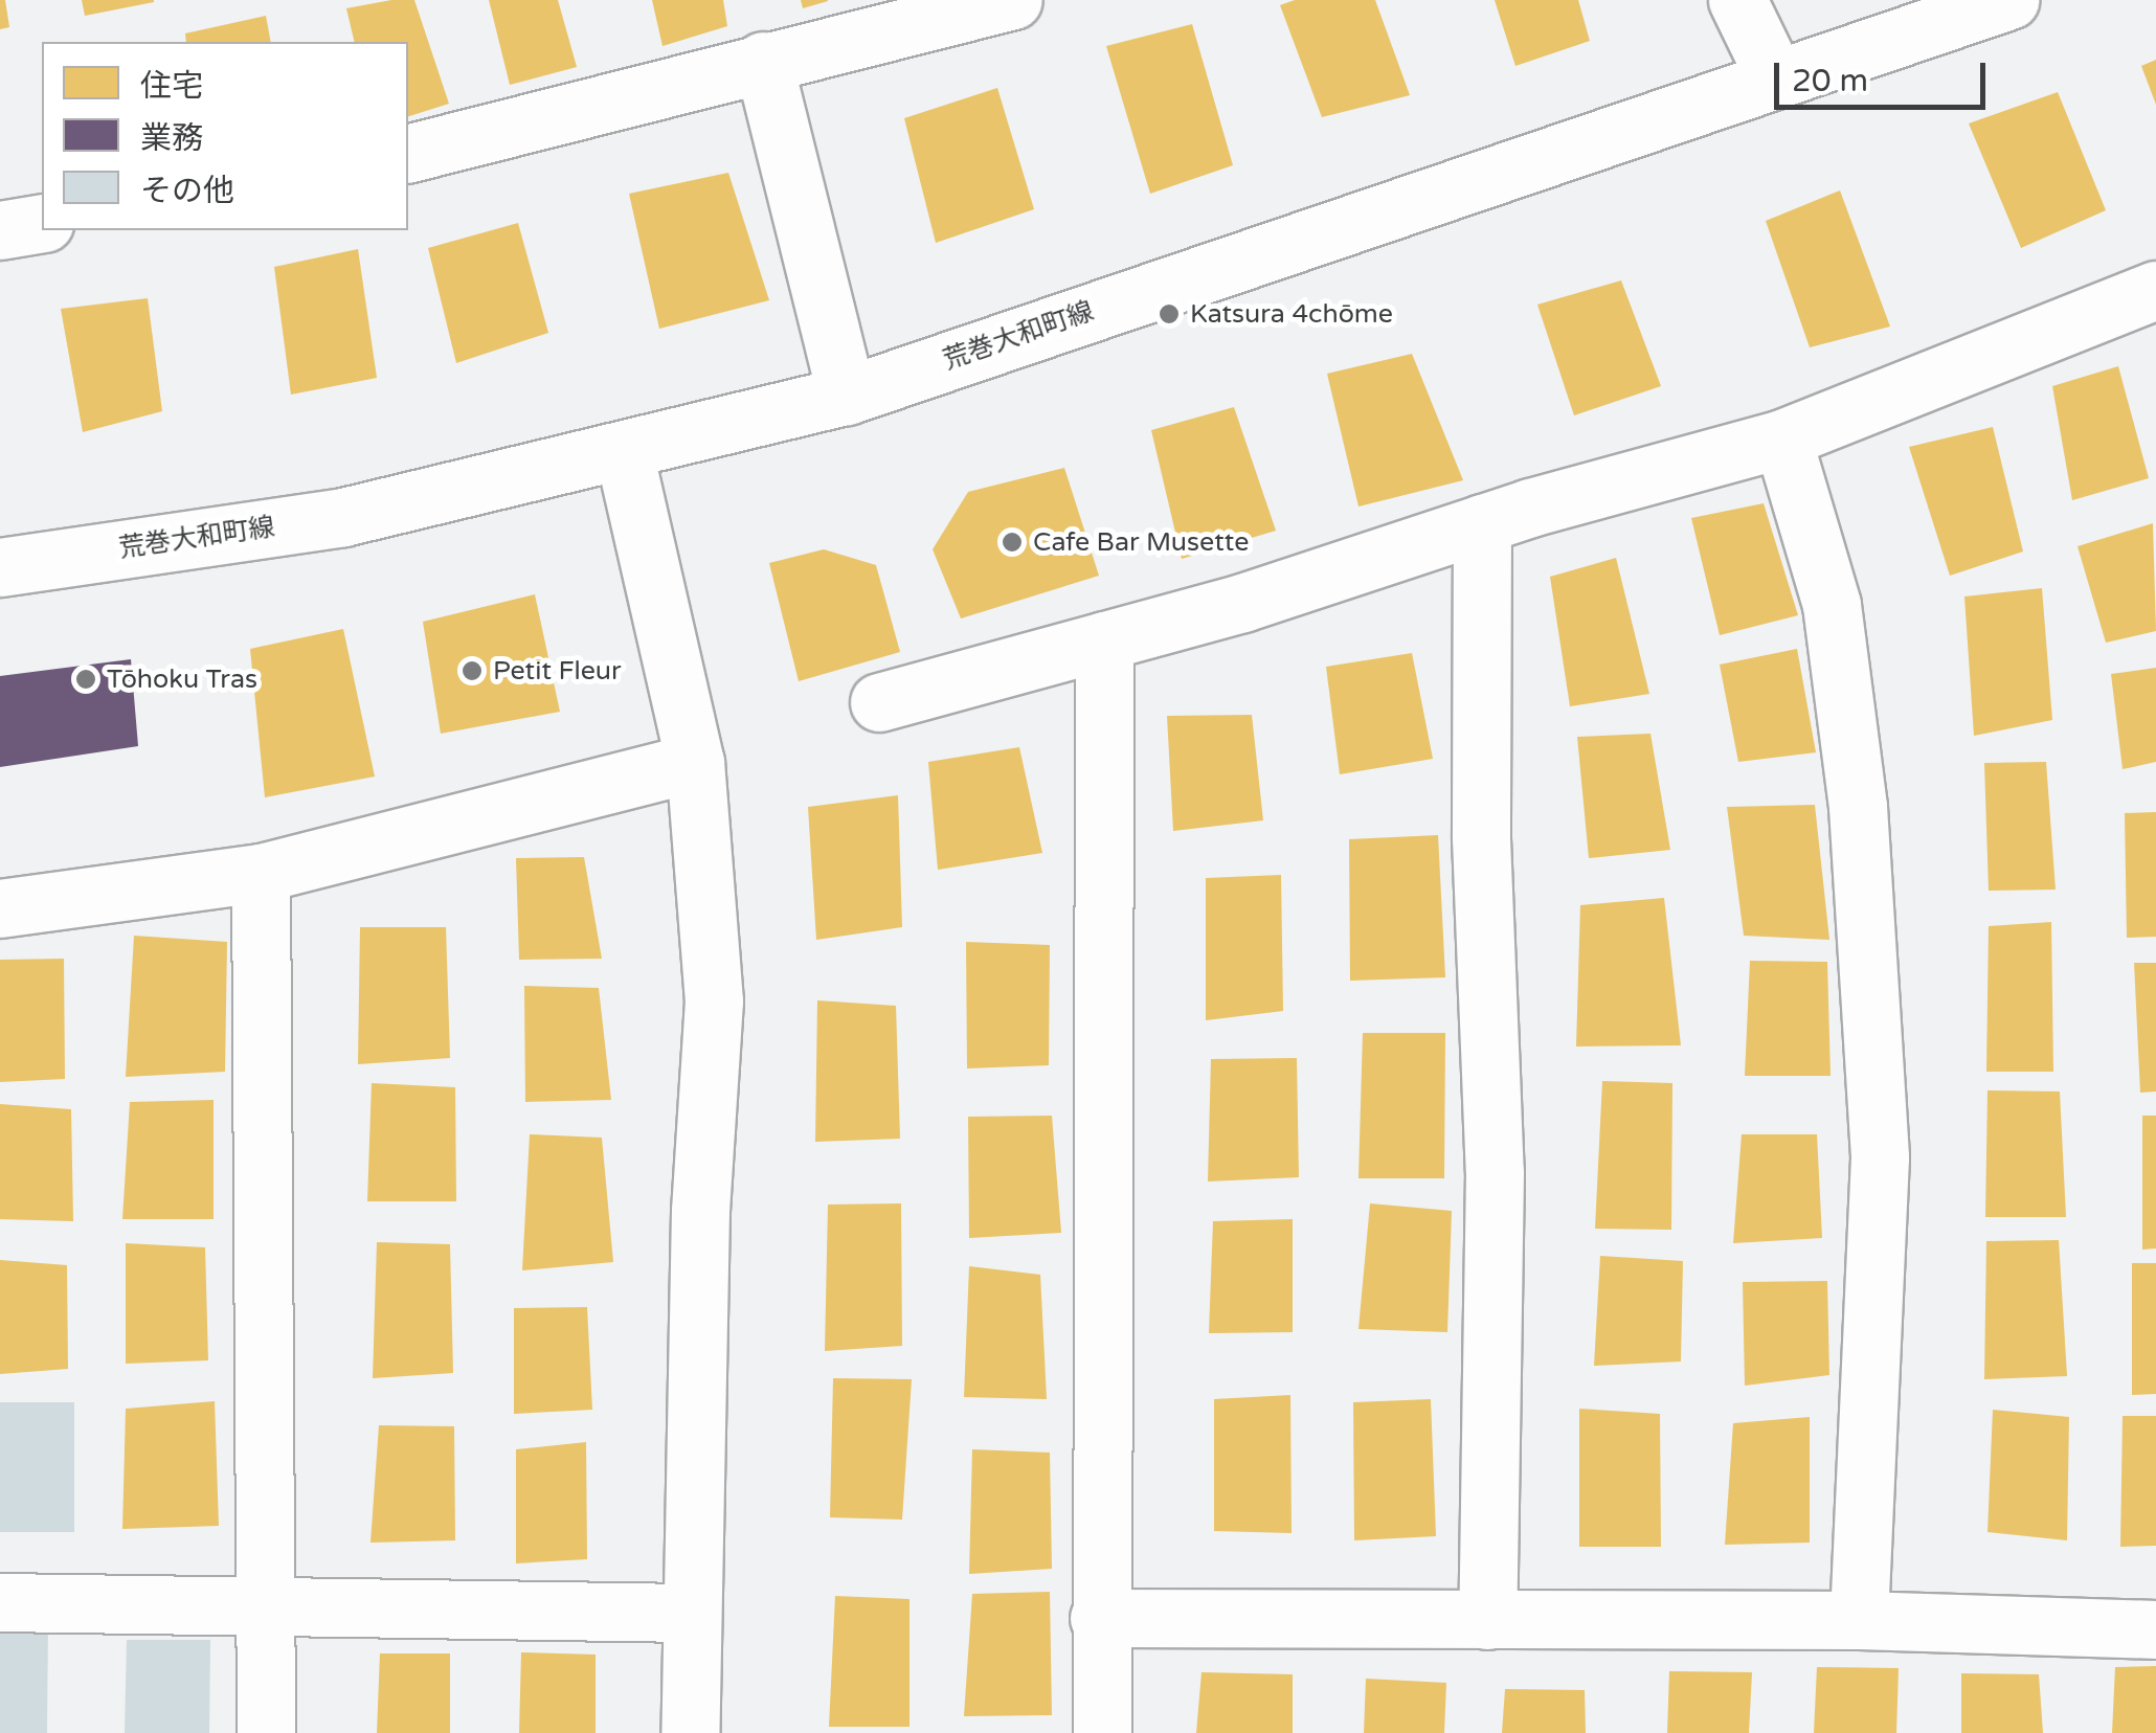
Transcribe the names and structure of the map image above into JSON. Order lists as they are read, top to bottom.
{
  "streets": {
    "street": ["荒巻大和町線"]
  },
  "places": [
    "Katsura 4chōme",
    "Cafe Bar Musette",
    "Petit Fleur",
    "Tōhoku Tras"
  ],
  "legend": ["住宅", "業務", "その他"],
  "scale_bar": "20 m"
}
